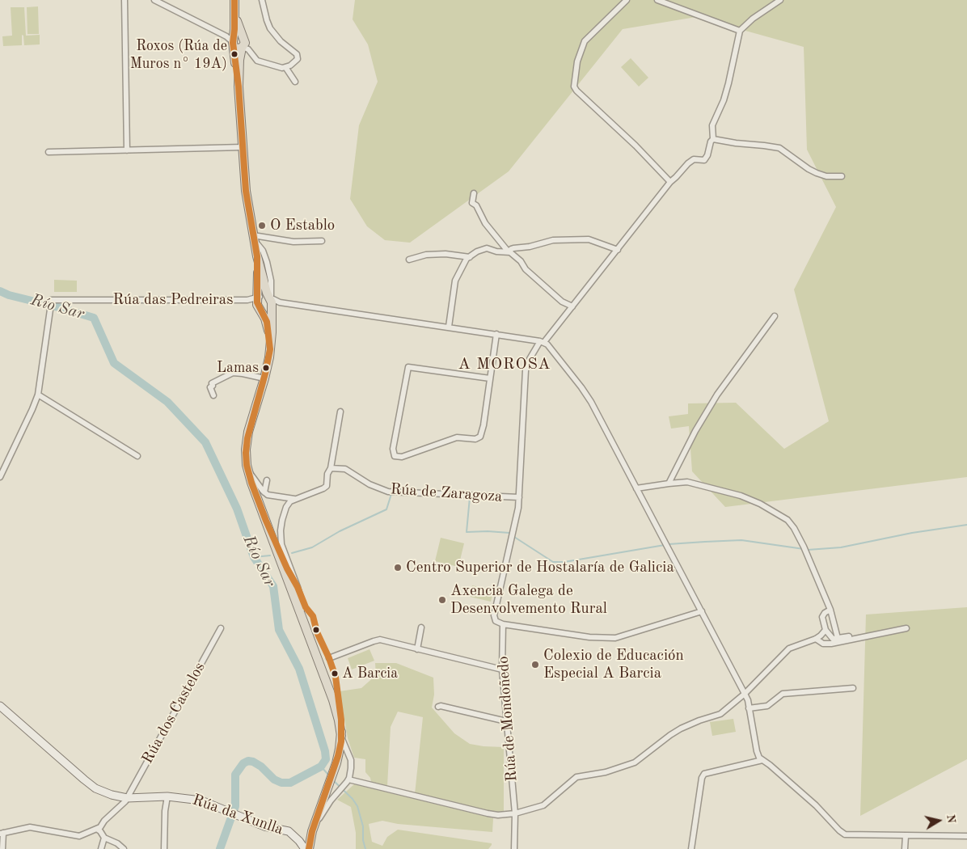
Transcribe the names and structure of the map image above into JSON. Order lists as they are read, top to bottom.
{
  "streets": {
    "street": [
      "Rúa das Pedreiras",
      "Rúa de Zaragoza",
      "Rúa dos Castelos",
      "Rúa de Mondoñedo",
      "Rúa da Xunlla"
    ]
  },
  "crossings": [
    ["Rúa dos Castelos", "Rúa da Xunlla"]
  ],
  "districts": ["A MOROSA"],
  "water": ["Río Sar"],
  "places": [
    "Roxos (Rúa de Muros n° 19A)",
    "O Establo",
    "Lamas",
    "Centro Superior de Hostalaría de Galicia",
    "Axencia Galega de Desenvolvemento Rural",
    "Colexio de Educación Especial A Barcia",
    "A Barcia"
  ],
  "north": "right"
}
